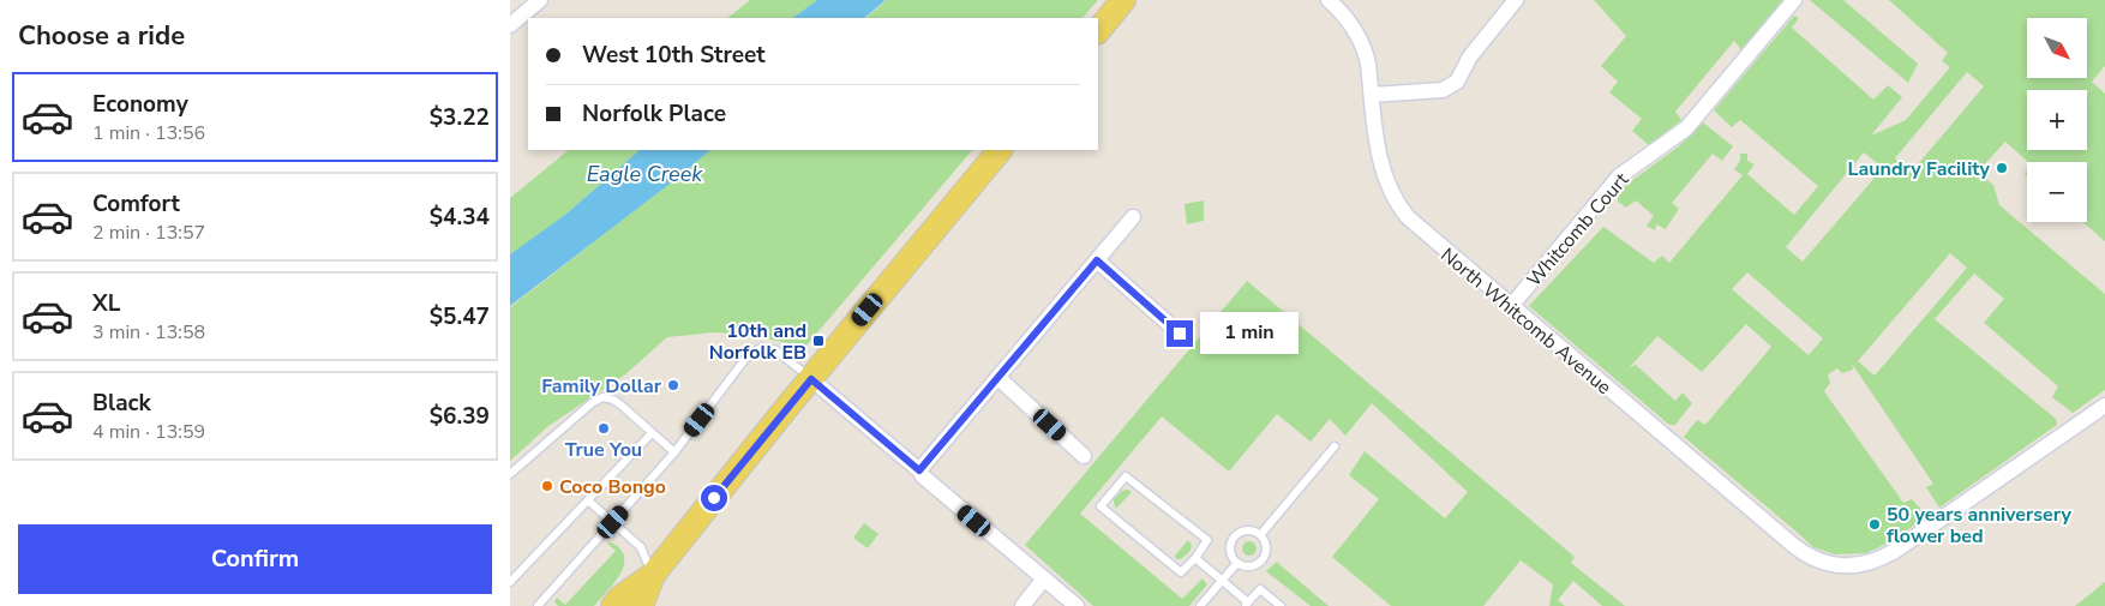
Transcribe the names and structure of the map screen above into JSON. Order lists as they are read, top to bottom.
{
  "streets": {
    "street": ["Whitcomb Court", "North Whitcomb Avenue"]
  },
  "crossings": [
    ["Whitcomb Court", "North Whitcomb Avenue"]
  ],
  "water": ["Eagle Creek"],
  "places": {
    "other": [
      "Laundry Facility",
      "Family Dollar",
      "True You",
      "Coco Bongo",
      "50 years anniversery flower bed"
    ],
    "transit": ["10th and Norfolk EB"]
  },
  "north": "bottom right",
  "page": {
    "heading": "Choose a ride",
    "map_buttons": ["+", "−"],
    "banner": ["West 10th Street", "Norfolk Place"],
    "list": [
      {
        "name": "Economy",
        "note": "1 min · 13:56",
        "value": "$3.22"
      },
      {
        "name": "Comfort",
        "note": "2 min · 13:57",
        "value": "$4.34"
      },
      {
        "name": "XL",
        "note": "3 min · 13:58",
        "value": "$5.47"
      },
      {
        "name": "Black",
        "note": "4 min · 13:59",
        "value": "$6.39"
      }
    ],
    "bubble": "1 min",
    "buttons": "Confirm"
  }
}
